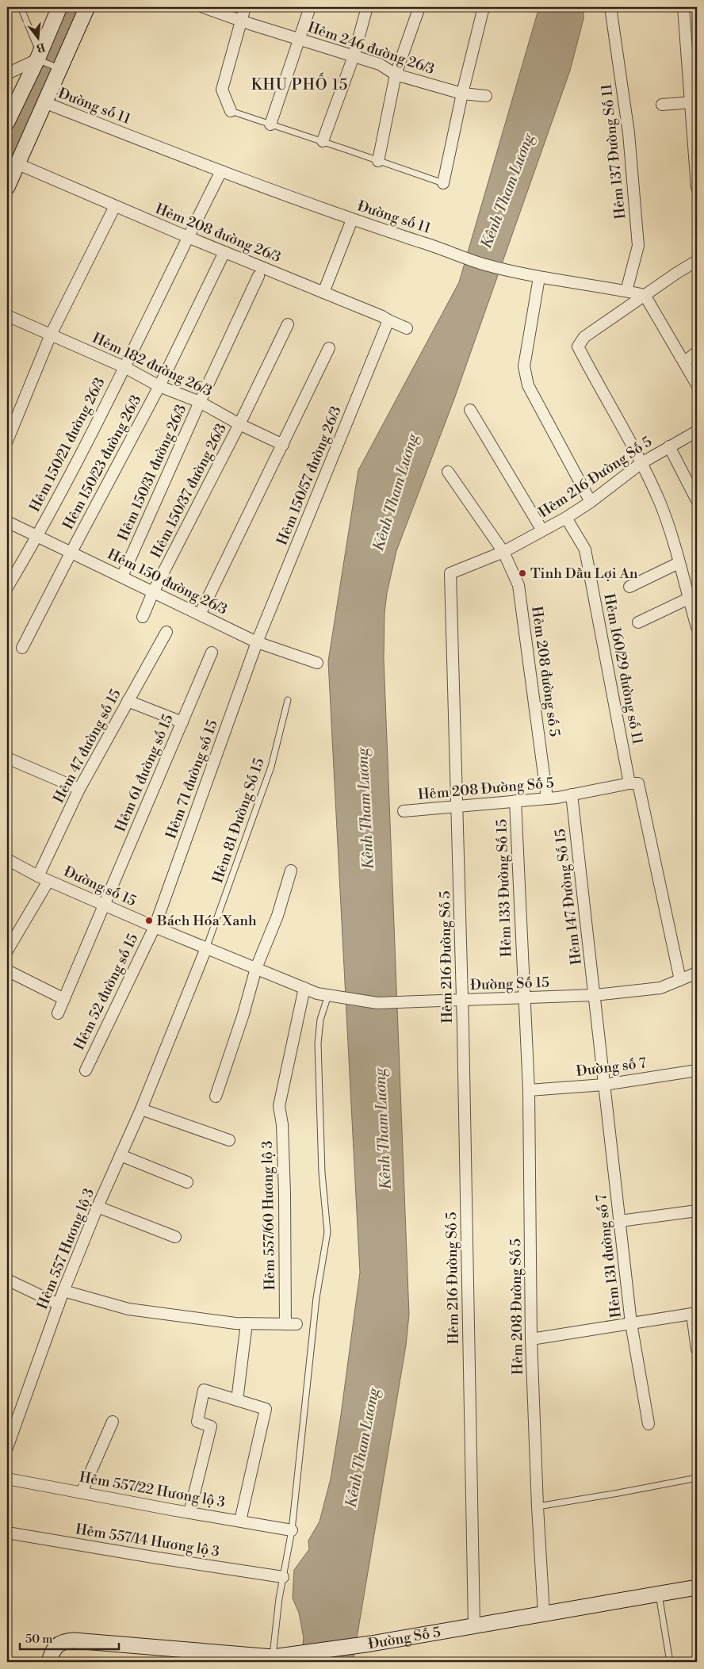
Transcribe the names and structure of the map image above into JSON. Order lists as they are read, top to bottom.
{
  "streets": {
    "street": [
      "Hẻm 246 đường 26/3",
      "Đường số 11",
      "Hẻm 137 Đường Số 11",
      "Hẻm 208 đường 26/3",
      "Hẻm 182 đường 26/3",
      "Hẻm 150/21 đường 26/3",
      "Hẻm 150/23 đường 26/3",
      "Hẻm 150/31 đường 26/3",
      "Hẻm 150/57 đường 26/3",
      "Hẻm 216 Đường Số 5",
      "Hẻm 150/37 đường 26/3",
      "Hẻm 150 đường 26/3",
      "Hẻm 160/29 đường số 11",
      "Hẻm 208 đường số 5",
      "Hẻm 47 đường số 15",
      "Hẻm 61 đường số 15",
      "Hẻm 71 đường số 15",
      "Hẻm 208 Đường Số 5",
      "Đường số 15",
      "Hẻm 133 Đường Số 15",
      "Hẻm 147 Đường Số 15",
      "Đường Số 15",
      "Hẻm 52 đường số 15",
      "Đường số 7",
      "Hẻm 557/60 Hương lộ 3",
      "Hẻm 557 Hương lộ 3",
      "Hẻm 131 đường số 7",
      "Hẻm 557/22 Hương lộ 3",
      "Hẻm 557/14 Hương lộ 3",
      "Đường Số 5"
    ],
    "lane": ["Hẻm 81 Đường Số 15"]
  },
  "crossings": [
    ["Đường số 11", "Hẻm 137 Đường Số 11"],
    ["Đường số 11", "Hẻm 150/21 đường 26/3"],
    ["Hẻm 208 đường 26/3", "Hẻm 150/21 đường 26/3"],
    ["Hẻm 208 đường 26/3", "Hẻm 150/23 đường 26/3"],
    ["Hẻm 208 đường 26/3", "Hẻm 150/57 đường 26/3"],
    ["Hẻm 182 đường 26/3", "Hẻm 150/21 đường 26/3"],
    ["Hẻm 182 đường 26/3", "Hẻm 150/23 đường 26/3"],
    ["Hẻm 182 đường 26/3", "Hẻm 150/31 đường 26/3"],
    ["Hẻm 182 đường 26/3", "Hẻm 150/37 đường 26/3"],
    ["Hẻm 150/21 đường 26/3", "Hẻm 150 đường 26/3"],
    ["Hẻm 150/23 đường 26/3", "Hẻm 150 đường 26/3"],
    ["Hẻm 150/31 đường 26/3", "Hẻm 150 đường 26/3"],
    ["Hẻm 150/57 đường 26/3", "Hẻm 150 đường 26/3"],
    ["Hẻm 150/57 đường 26/3", "Hẻm 71 đường số 15"],
    ["Hẻm 216 Đường Số 5", "Hẻm 160/29 đường số 11"],
    ["Hẻm 216 Đường Số 5", "Hẻm 208 đường số 5"],
    ["Hẻm 216 Đường Số 5", "Hẻm 208 Đường Số 5"],
    ["Hẻm 216 Đường Số 5", "Đường Số 15"],
    ["Hẻm 216 Đường Số 5", "Đường Số 5"],
    ["Hẻm 150/37 đường 26/3", "Hẻm 150 đường 26/3"],
    ["Hẻm 150 đường 26/3", "Hẻm 71 đường số 15"],
    ["Hẻm 160/29 đường số 11", "Hẻm 208 Đường Số 5"],
    ["Hẻm 160/29 đường số 11", "Đường Số 15"],
    ["Hẻm 208 đường số 5", "Hẻm 208 Đường Số 5"],
    ["Hẻm 47 đường số 15", "Đường số 15"],
    ["Hẻm 61 đường số 15", "Đường số 15"],
    ["Hẻm 71 đường số 15", "Đường số 15"],
    ["Hẻm 71 đường số 15", "Hẻm 52 đường số 15"],
    ["Hẻm 208 Đường Số 5", "Hẻm 133 Đường Số 15"],
    ["Hẻm 208 Đường Số 5", "Hẻm 147 Đường Số 15"],
    ["Hẻm 208 Đường Số 5", "Đường Số 15"],
    ["Hẻm 208 Đường Số 5", "Đường số 7"],
    ["Hẻm 208 Đường Số 5", "Đường Số 5"],
    ["Hẻm 81 Đường Số 15", "Đường số 15"],
    ["Hẻm 81 Đường Số 15", "Hẻm 557 Hương lộ 3"],
    ["Đường số 15", "Đường Số 15"],
    ["Đường số 15", "Hẻm 52 đường số 15"],
    ["Đường số 15", "Hẻm 557/60 Hương lộ 3"],
    ["Đường số 15", "Hẻm 557 Hương lộ 3"],
    ["Hẻm 133 Đường Số 15", "Đường Số 15"],
    ["Hẻm 147 Đường Số 15", "Đường Số 15"],
    ["Hẻm 147 Đường Số 15", "Đường số 7"],
    ["Hẻm 147 Đường Số 15", "Hẻm 131 đường số 7"],
    ["Đường số 7", "Hẻm 131 đường số 7"],
    ["Hẻm 557/60 Hương lộ 3", "Hẻm 557 Hương lộ 3"]
  ],
  "districts": ["KHU PHỐ 15"],
  "water": ["Kênh Tham Lương"],
  "places": ["Tinh Dầu Lợi An", "Bách Hóa Xanh"],
  "scale_bar": "50 m",
  "north": "bottom"
}
